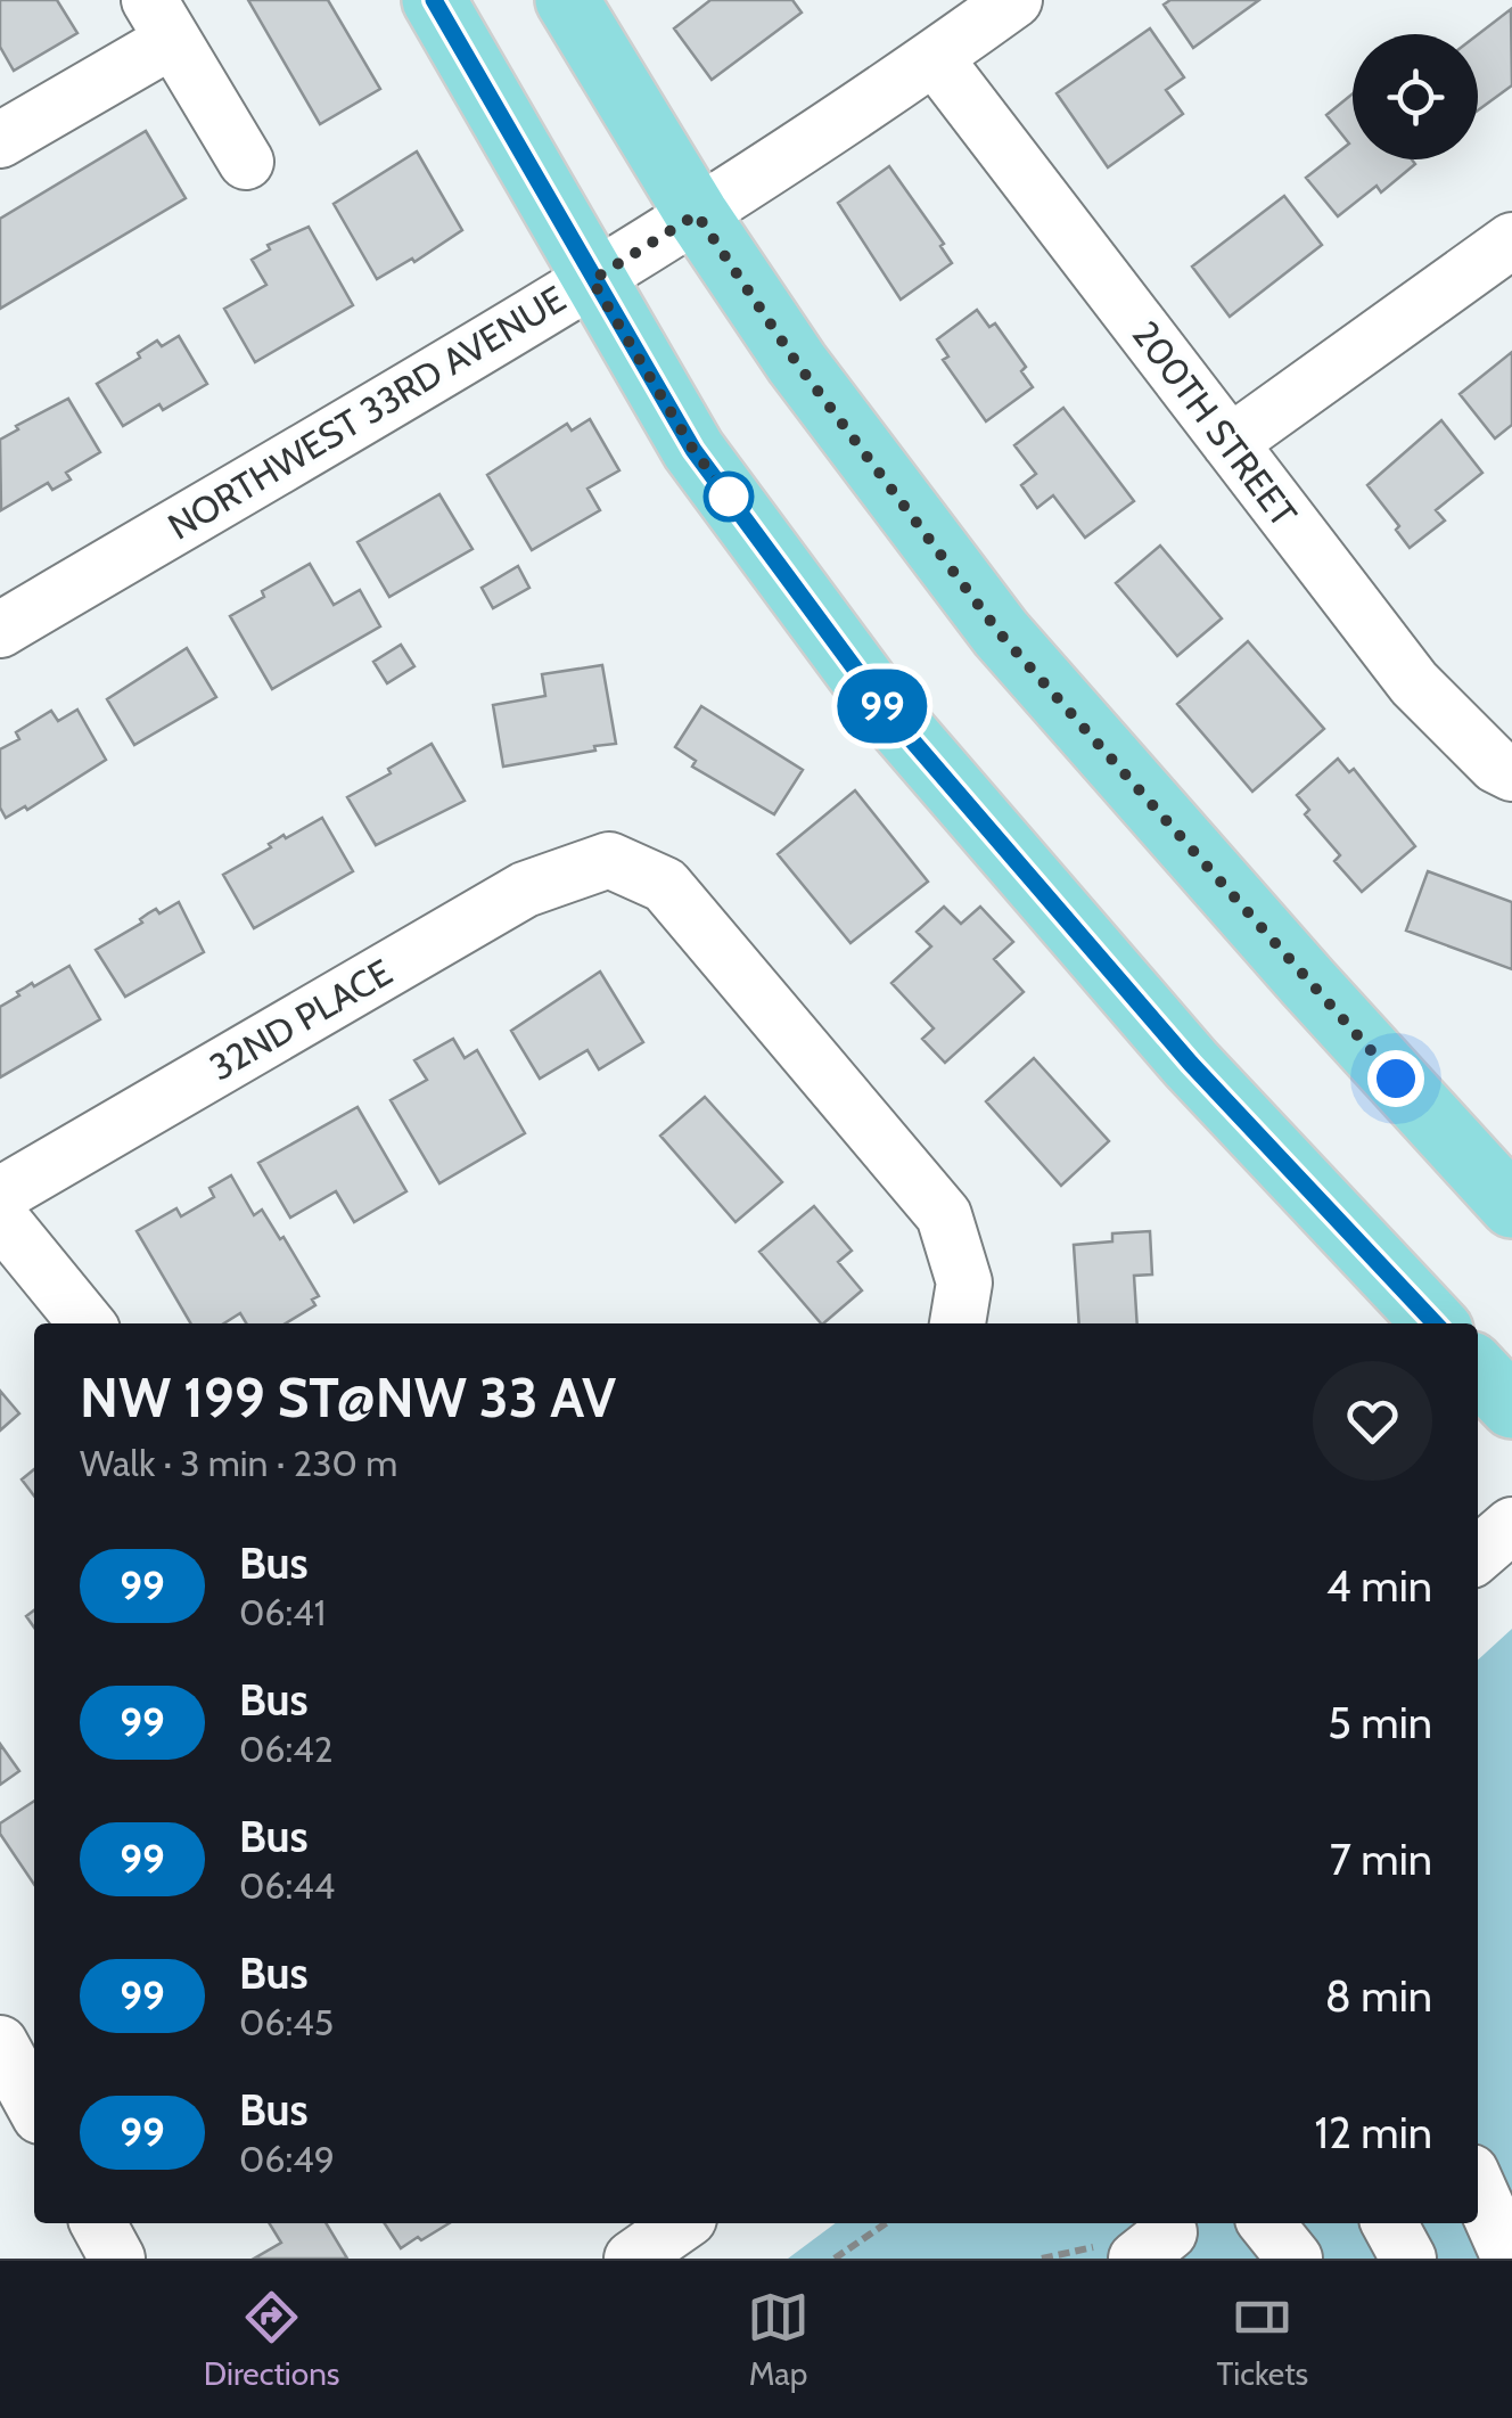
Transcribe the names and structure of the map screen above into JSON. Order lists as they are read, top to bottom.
{
  "streets": {
    "street": ["NORTHWEST 33RD AVENUE", "200TH STREET", "32ND PLACE"]
  },
  "crossings": [
    ["NORTHWEST 33RD AVENUE", "200TH STREET"]
  ],
  "lines": ["bus line 99"],
  "page": {
    "on_map": "99",
    "heading": ["NW 199 ST@NW 33 AV", "Walk · 3 min · 230 m"],
    "list": [
      {
        "mark": "99",
        "name": "Bus",
        "note": "06:41",
        "value": "4 min"
      },
      {
        "mark": "99",
        "name": "Bus",
        "note": "06:42",
        "value": "5 min"
      },
      {
        "mark": "99",
        "name": "Bus",
        "note": "06:44",
        "value": "7 min"
      },
      {
        "mark": "99",
        "name": "Bus",
        "note": "06:45",
        "value": "8 min"
      },
      {
        "mark": "99",
        "name": "Bus",
        "note": "06:49",
        "value": "12 min"
      }
    ],
    "tabs": ["Directions", "Map", "Tickets"]
  }
}
